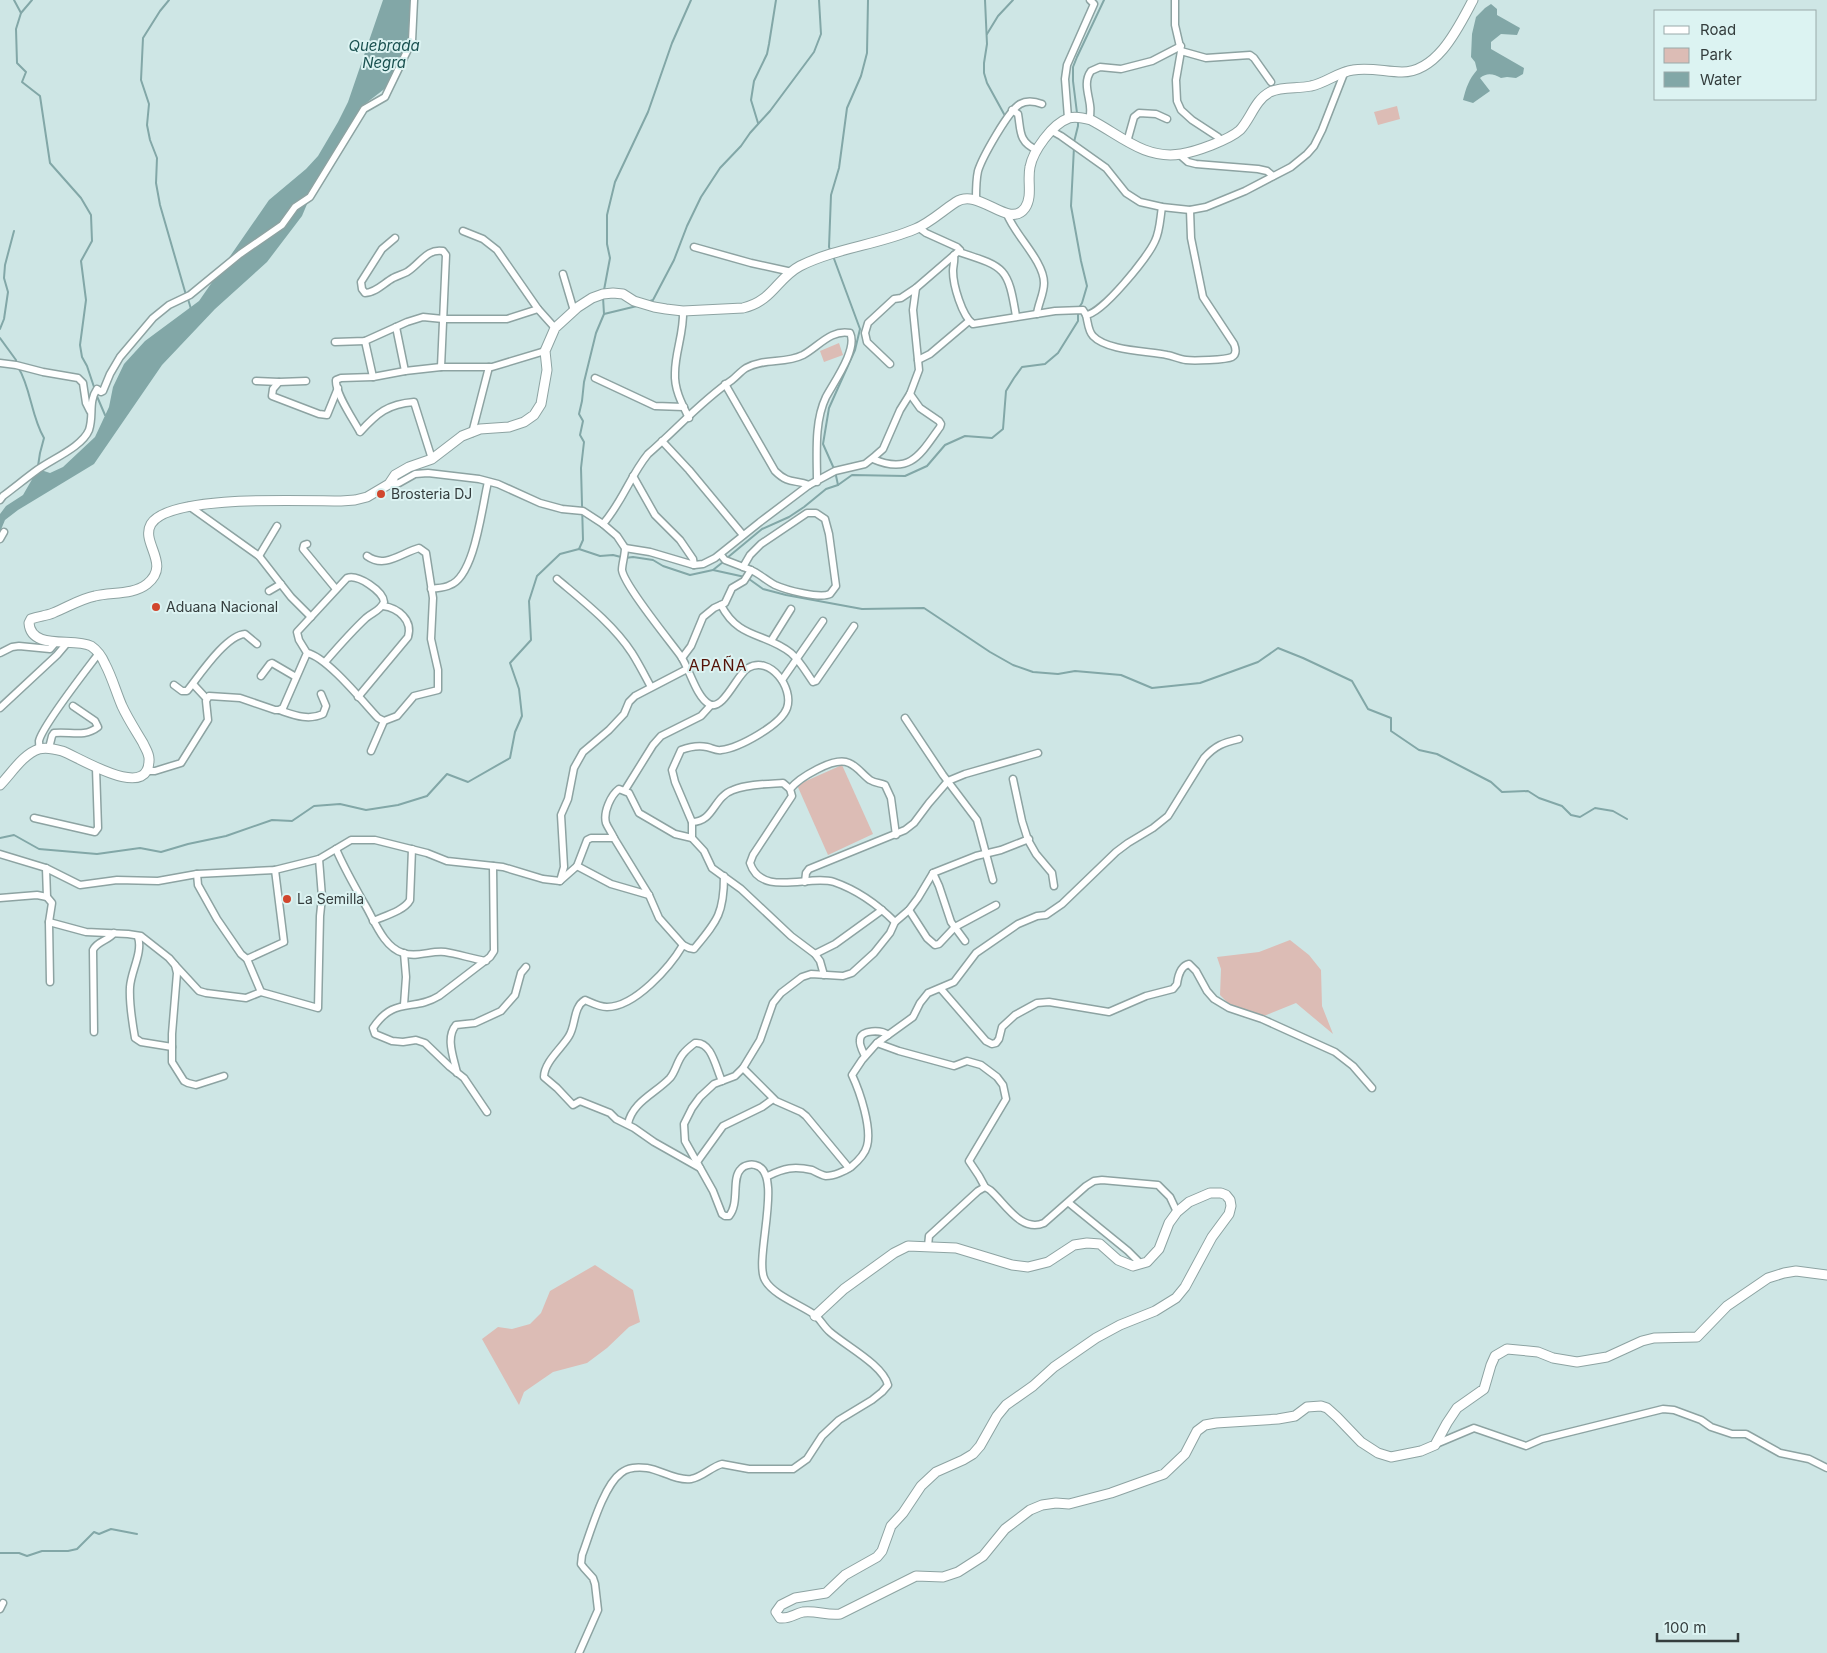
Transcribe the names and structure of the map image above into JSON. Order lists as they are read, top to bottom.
{
  "districts": ["APAÑA"],
  "water": ["Quebrada Negra"],
  "places": ["Brosteria DJ", "Aduana Nacional", "La Semilla"],
  "legend": ["Road", "Park", "Water"],
  "scale_bar": "100 m"
}
